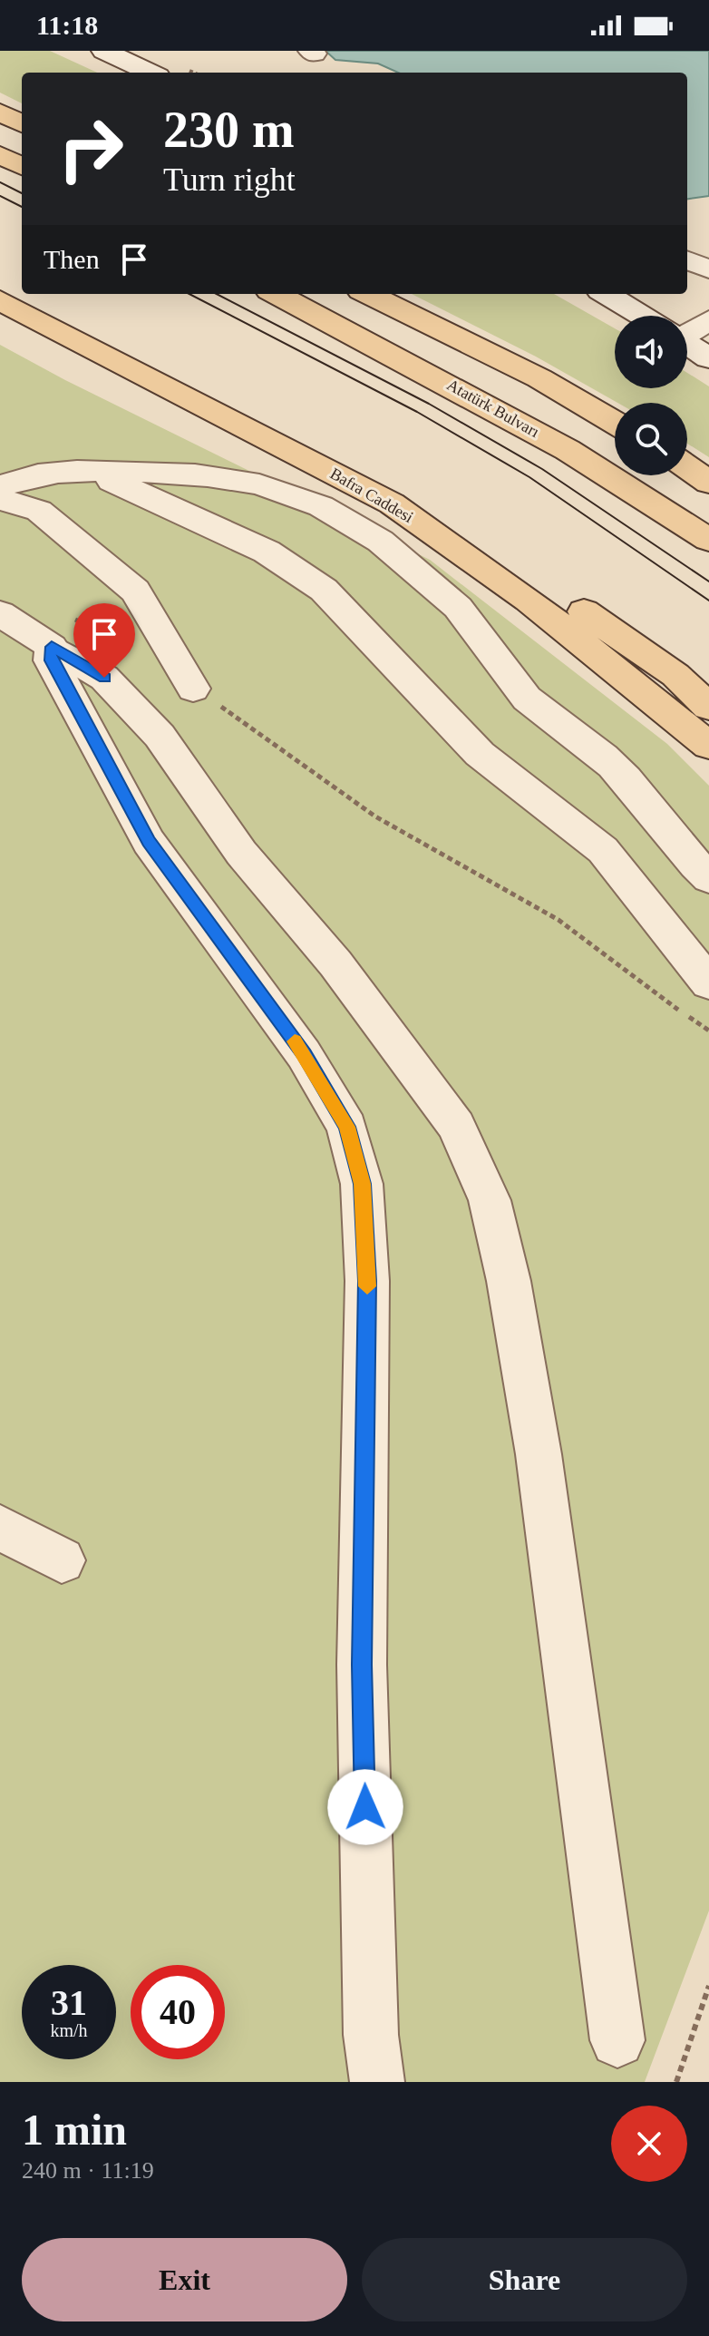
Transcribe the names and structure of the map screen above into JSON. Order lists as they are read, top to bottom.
{
  "streets": {
    "main road": ["Atatürk Bulvarı", "Bafra Caddesi"]
  },
  "page": {
    "status": "11:18",
    "turn": ["230 m", "Turn right"],
    "then": "Then",
    "speed": "31 km/h",
    "limit": "40",
    "heading": ["1 min", "240 m · 11:19"],
    "buttons": ["Exit", "Share"]
  }
}
